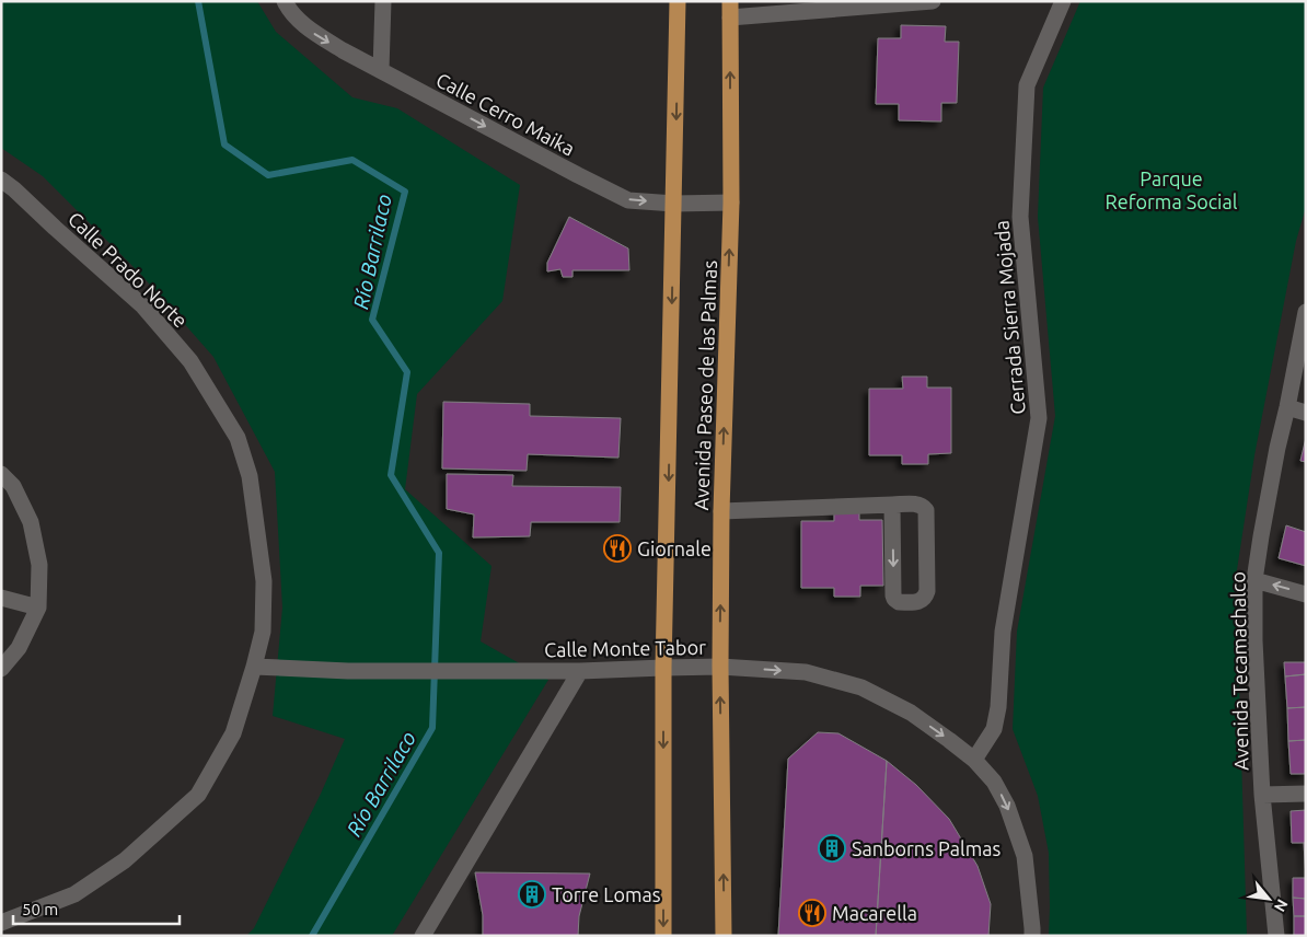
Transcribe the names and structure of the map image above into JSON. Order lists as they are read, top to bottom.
{
  "streets": {
    "main road": ["Avenida Paseo de las Palmas"],
    "street": [
      "Calle Cerro Maika",
      "Calle Prado Norte",
      "Cerrada Sierra Mojada",
      "Calle Monte Tabor",
      "Avenida Tecamachalco"
    ]
  },
  "crossings": [
    ["Calle Cerro Maika", "Avenida Paseo de las Palmas"],
    ["Calle Prado Norte", "Calle Monte Tabor"],
    ["Cerrada Sierra Mojada", "Calle Monte Tabor"],
    ["Avenida Paseo de las Palmas", "Calle Monte Tabor"]
  ],
  "one_way": ["Calle Cerro Maika", "Calle Monte Tabor"],
  "water": ["Río Barrilaco"],
  "parks": ["Parque Reforma Social"],
  "places": {
    "restaurant": ["Giornale", "Macarella"],
    "building": ["Sanborns Palmas", "Torre Lomas"]
  },
  "scale_bar": "50 m",
  "north": "bottom right"
}
